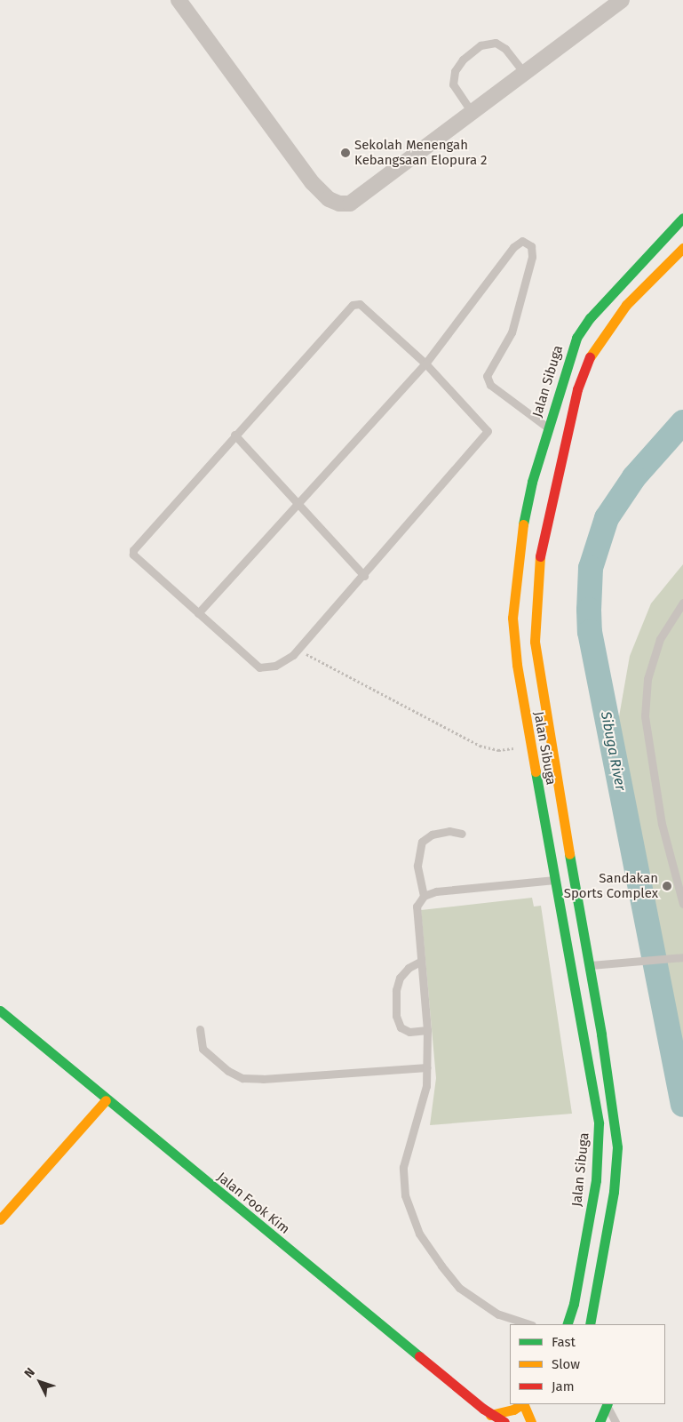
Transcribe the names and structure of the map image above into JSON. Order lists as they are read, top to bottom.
{
  "streets": {
    "main road": ["Jalan Sibuga", "Jalan Fook Kim"]
  },
  "water": ["Sibuga River"],
  "places": ["Sekolah Menengah Kebangsaan Elopura 2", "Sandakan Sports Complex"],
  "legend": ["Fast", "Slow", "Jam"],
  "north": "top left"
}
